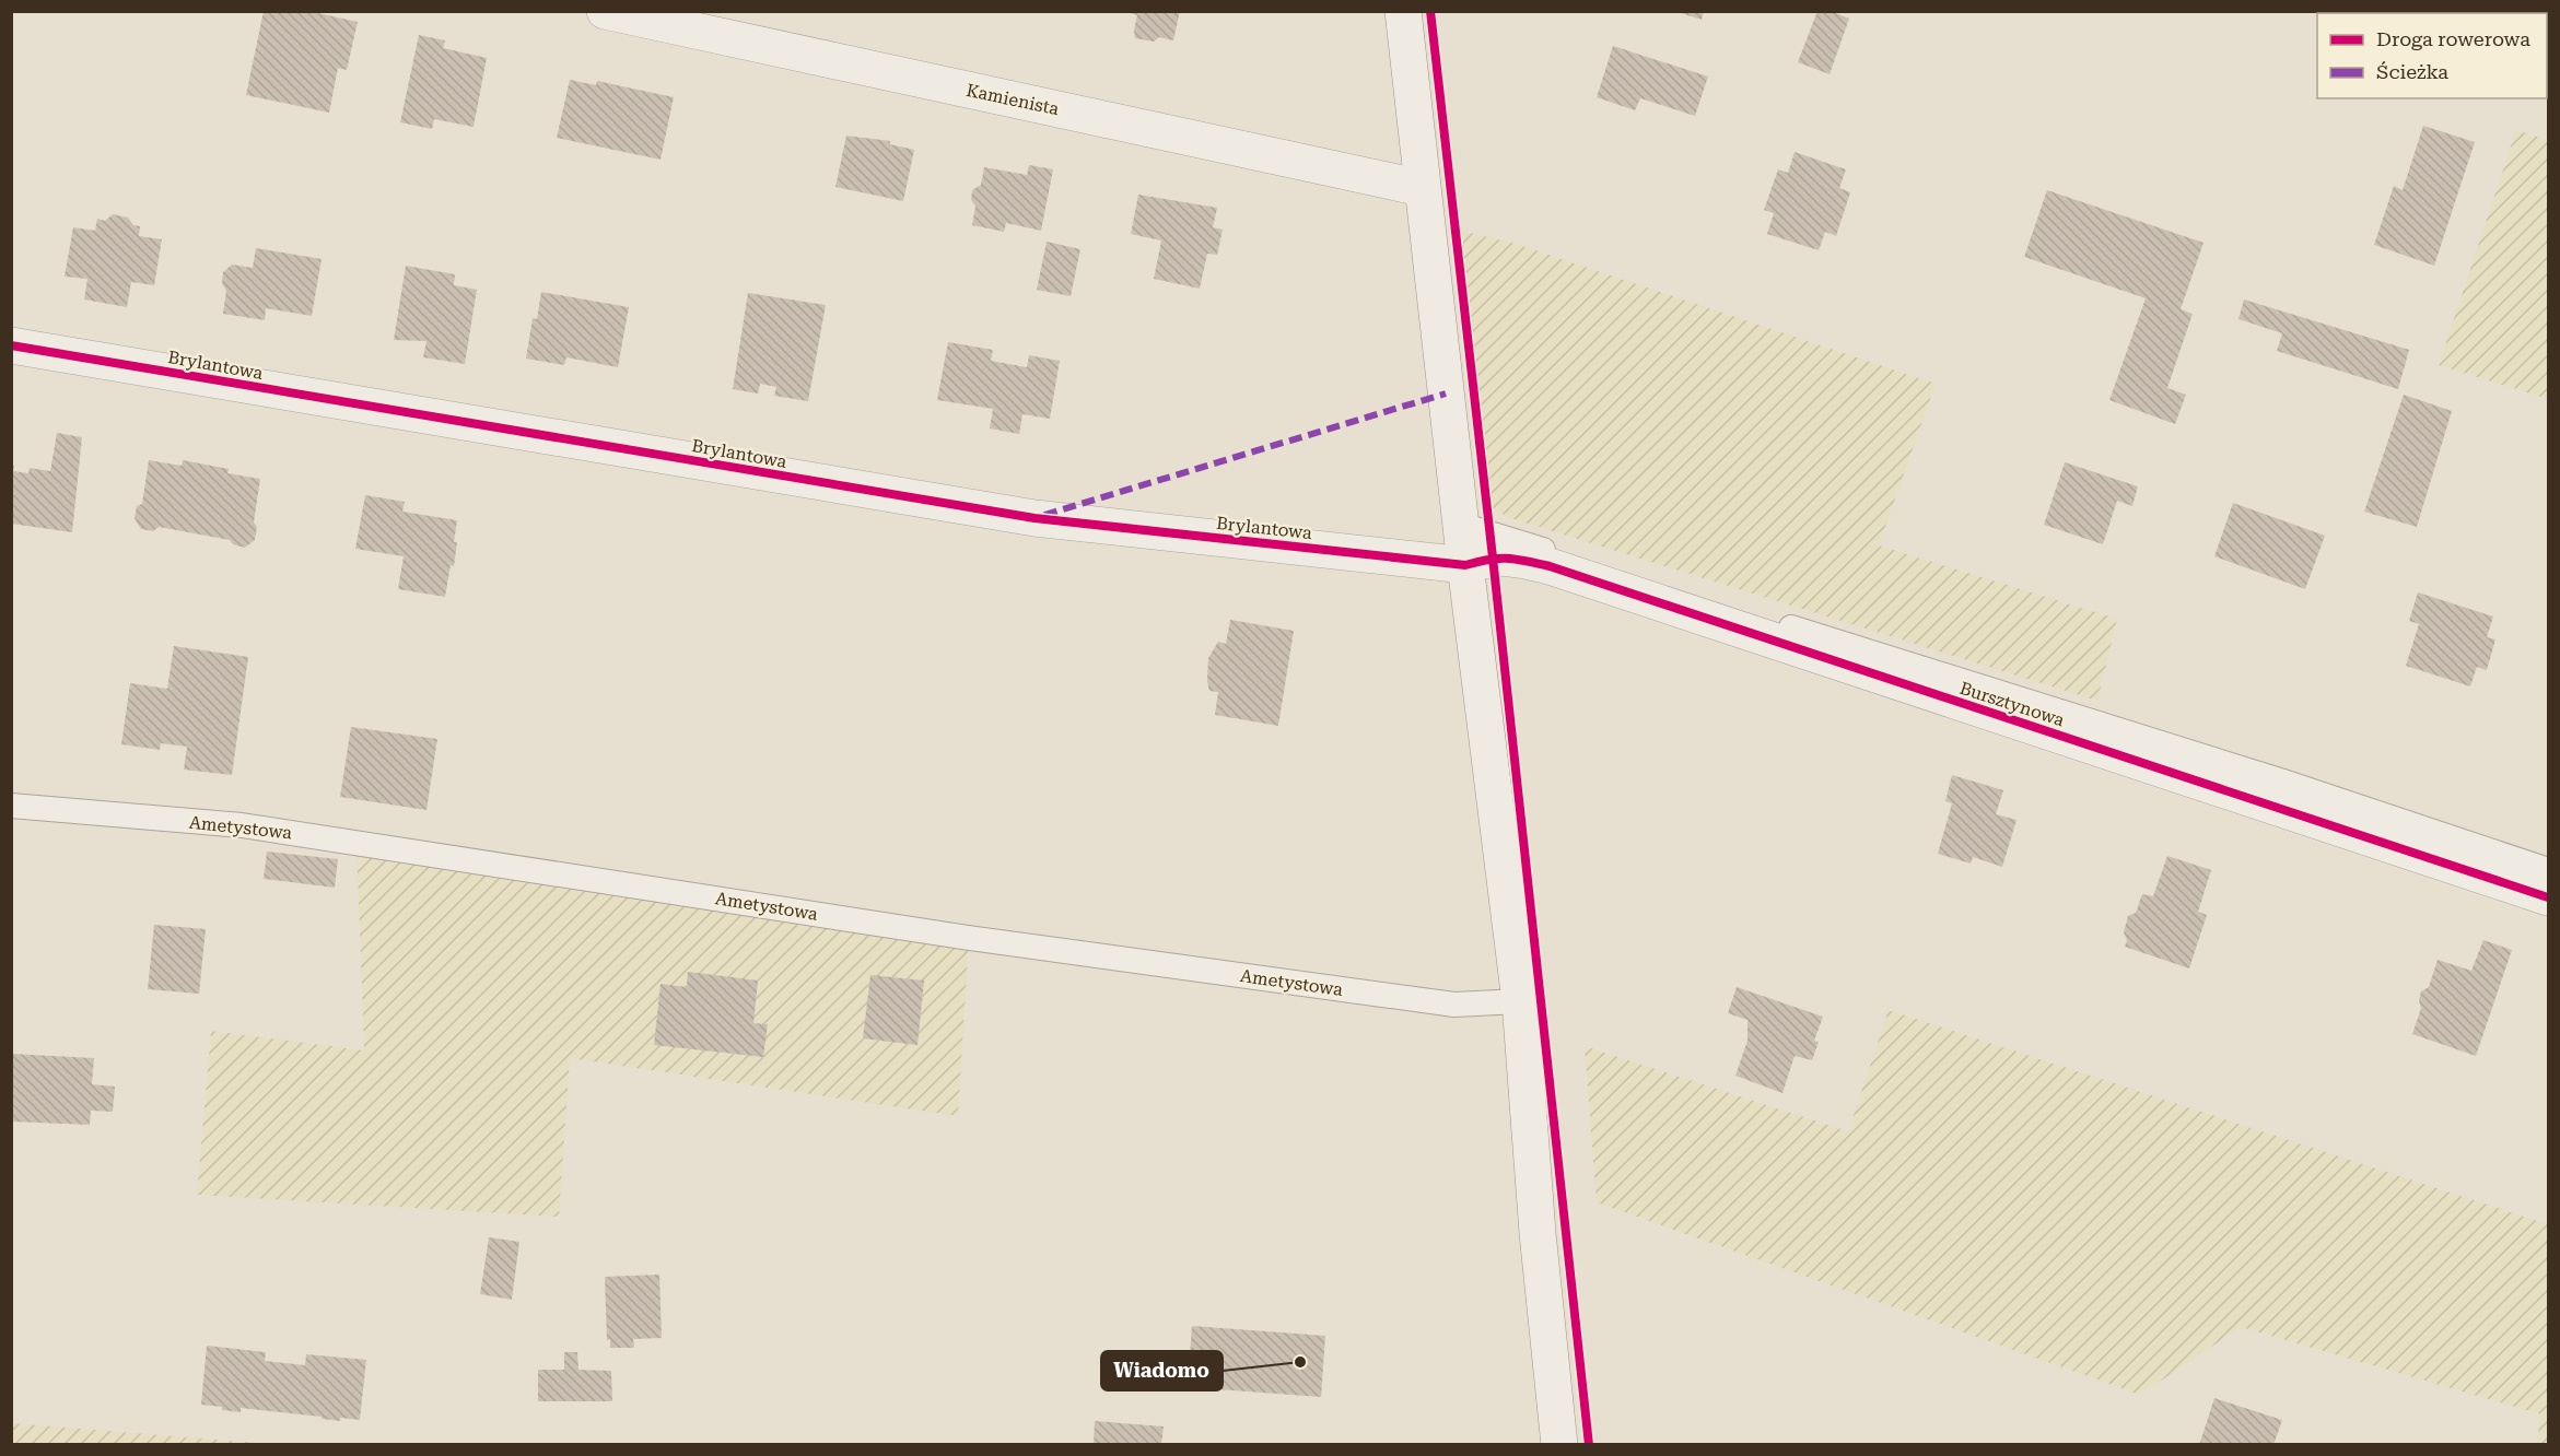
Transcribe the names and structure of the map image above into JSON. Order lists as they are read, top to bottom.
{
  "streets": {
    "street": ["Kamienista", "Brylantowa", "Bursztynowa"],
    "lane": ["Ametystowa"]
  },
  "crossings": [
    ["Brylantowa", "Bursztynowa"]
  ],
  "places": ["Wiadomo"],
  "legend": ["Droga rowerowa", "Ścieżka"]
}
